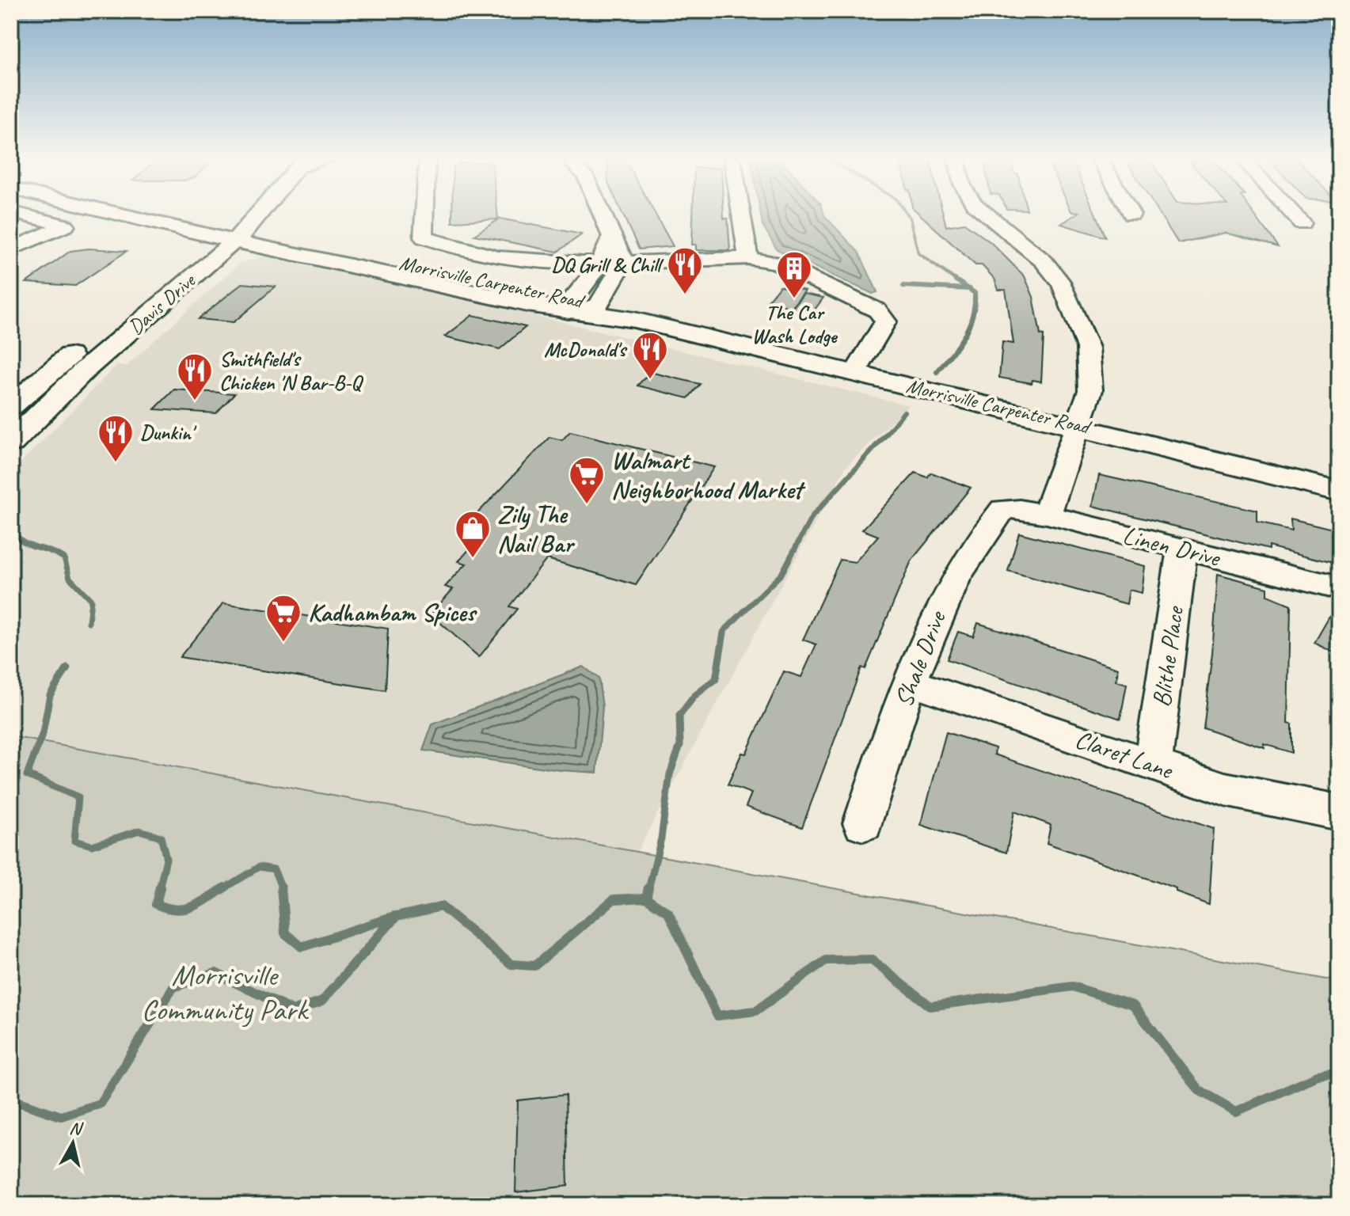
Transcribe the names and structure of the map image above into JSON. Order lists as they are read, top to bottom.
{
  "streets": {
    "main road": ["Morrisville Carpenter Road", "Davis Drive"],
    "street": [
      "Linen Drive",
      "Blithe Place",
      "Shale Drive",
      "Claret Lane"
    ]
  },
  "crossings": [
    ["Morrisville Carpenter Road", "Davis Drive"],
    ["Linen Drive", "Blithe Place"],
    ["Linen Drive", "Shale Drive"],
    ["Blithe Place", "Claret Lane"],
    ["Shale Drive", "Claret Lane"]
  ],
  "parks": ["Morrisville Community Park"],
  "places": {
    "restaurant": [
      "DQ Grill & Chill",
      "McDonald's",
      "Smithfield's Chicken 'N Bar-B-Q",
      "Dunkin'"
    ],
    "building": ["The Car Wash Lodge"],
    "supermarket": ["Walmart Neighborhood Market", "Kadhambam Spices"],
    "shop": ["Zily The Nail Bar"]
  },
  "north": "top"
}
